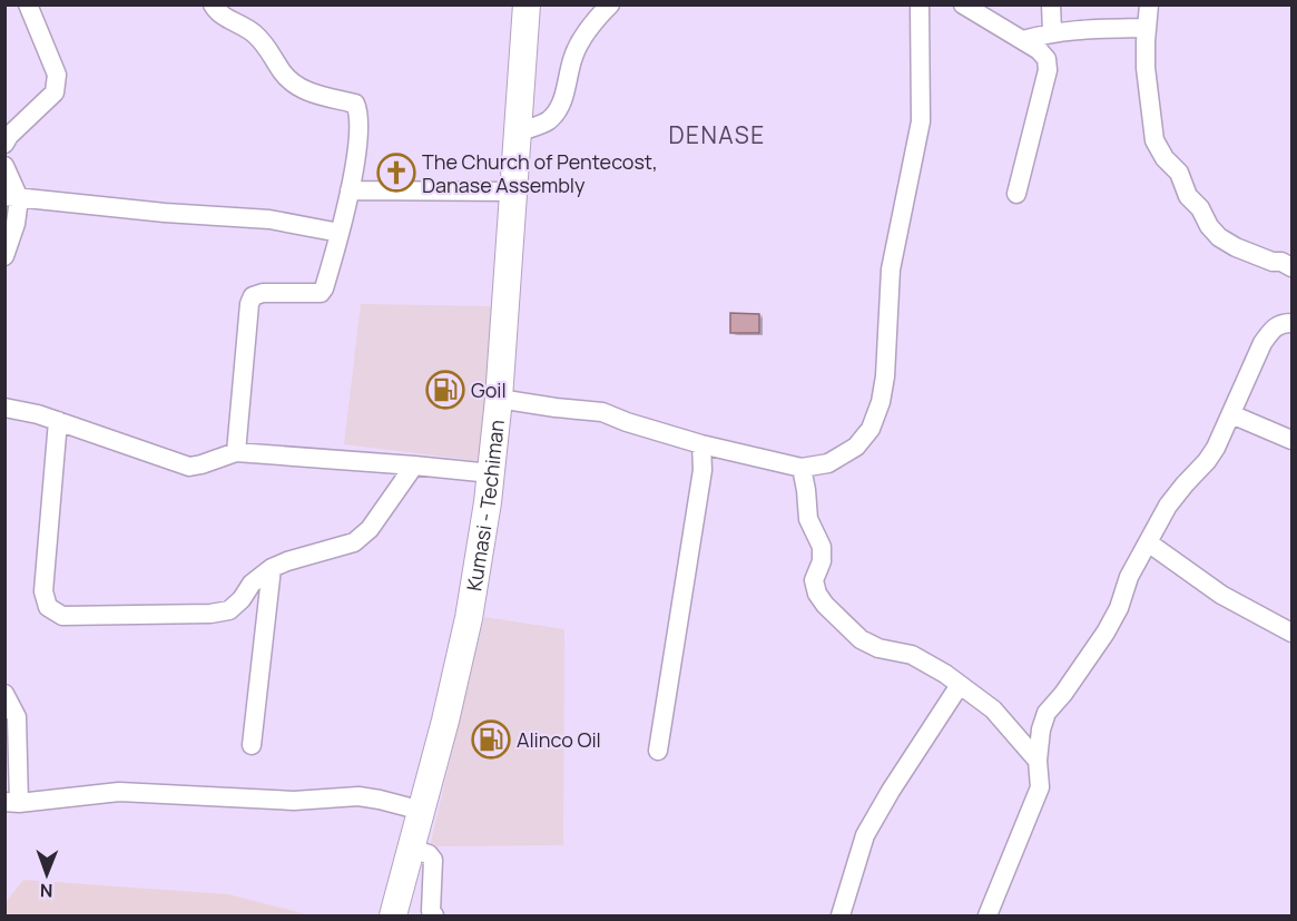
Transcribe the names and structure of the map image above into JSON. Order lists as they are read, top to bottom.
{
  "streets": {
    "highway": ["Kumasi - Techiman"]
  },
  "districts": ["DENASE"],
  "places": {
    "church": ["The Church of Pentecost, Danase Assembly"],
    "fuel station": ["Goil", "Alinco Oil"]
  },
  "north": "bottom"
}
